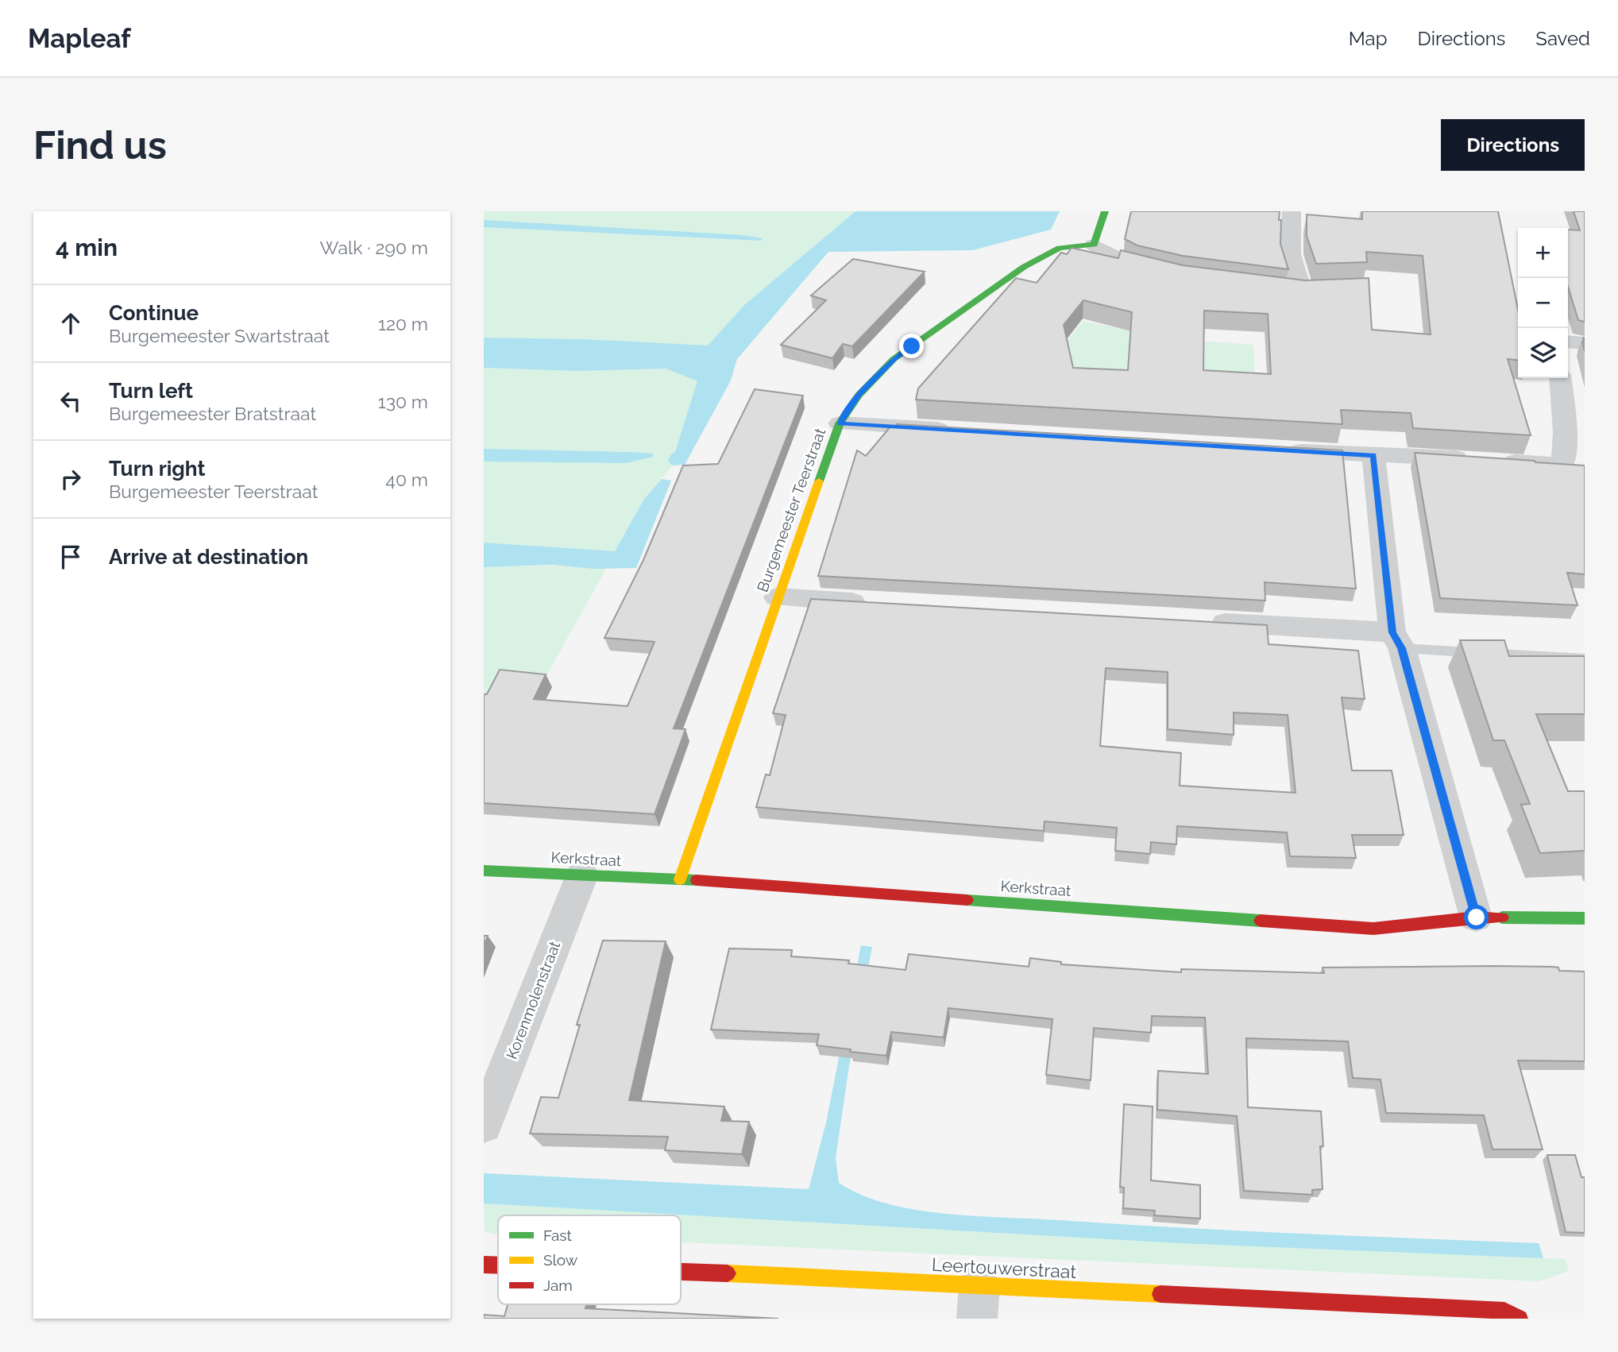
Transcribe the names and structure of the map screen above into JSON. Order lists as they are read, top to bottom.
{
  "streets": {
    "street": [
      "Burgemeester Teerstraat",
      "Kerkstraat",
      "Korenmolenstraat",
      "Leertouwerstraat"
    ]
  },
  "crossings": [
    ["Burgemeester Teerstraat", "Kerkstraat"],
    ["Kerkstraat", "Korenmolenstraat"]
  ],
  "legend": ["Fast", "Slow", "Jam"],
  "page": {
    "header": "Mapleaf",
    "nav": ["Map", "Directions", "Saved"],
    "buttons": "Directions",
    "title": "Find us",
    "heading": ["4 min", "Walk · 290 m"],
    "map_buttons": ["+", "−"],
    "list": [
      ["Continue", "Burgemeester Swartstraat", "120 m"],
      ["Turn left", "Burgemeester Bratstraat", "130 m"],
      ["Turn right", "Burgemeester Teerstraat", "40 m"],
      "Arrive at destination"
    ]
  }
}
